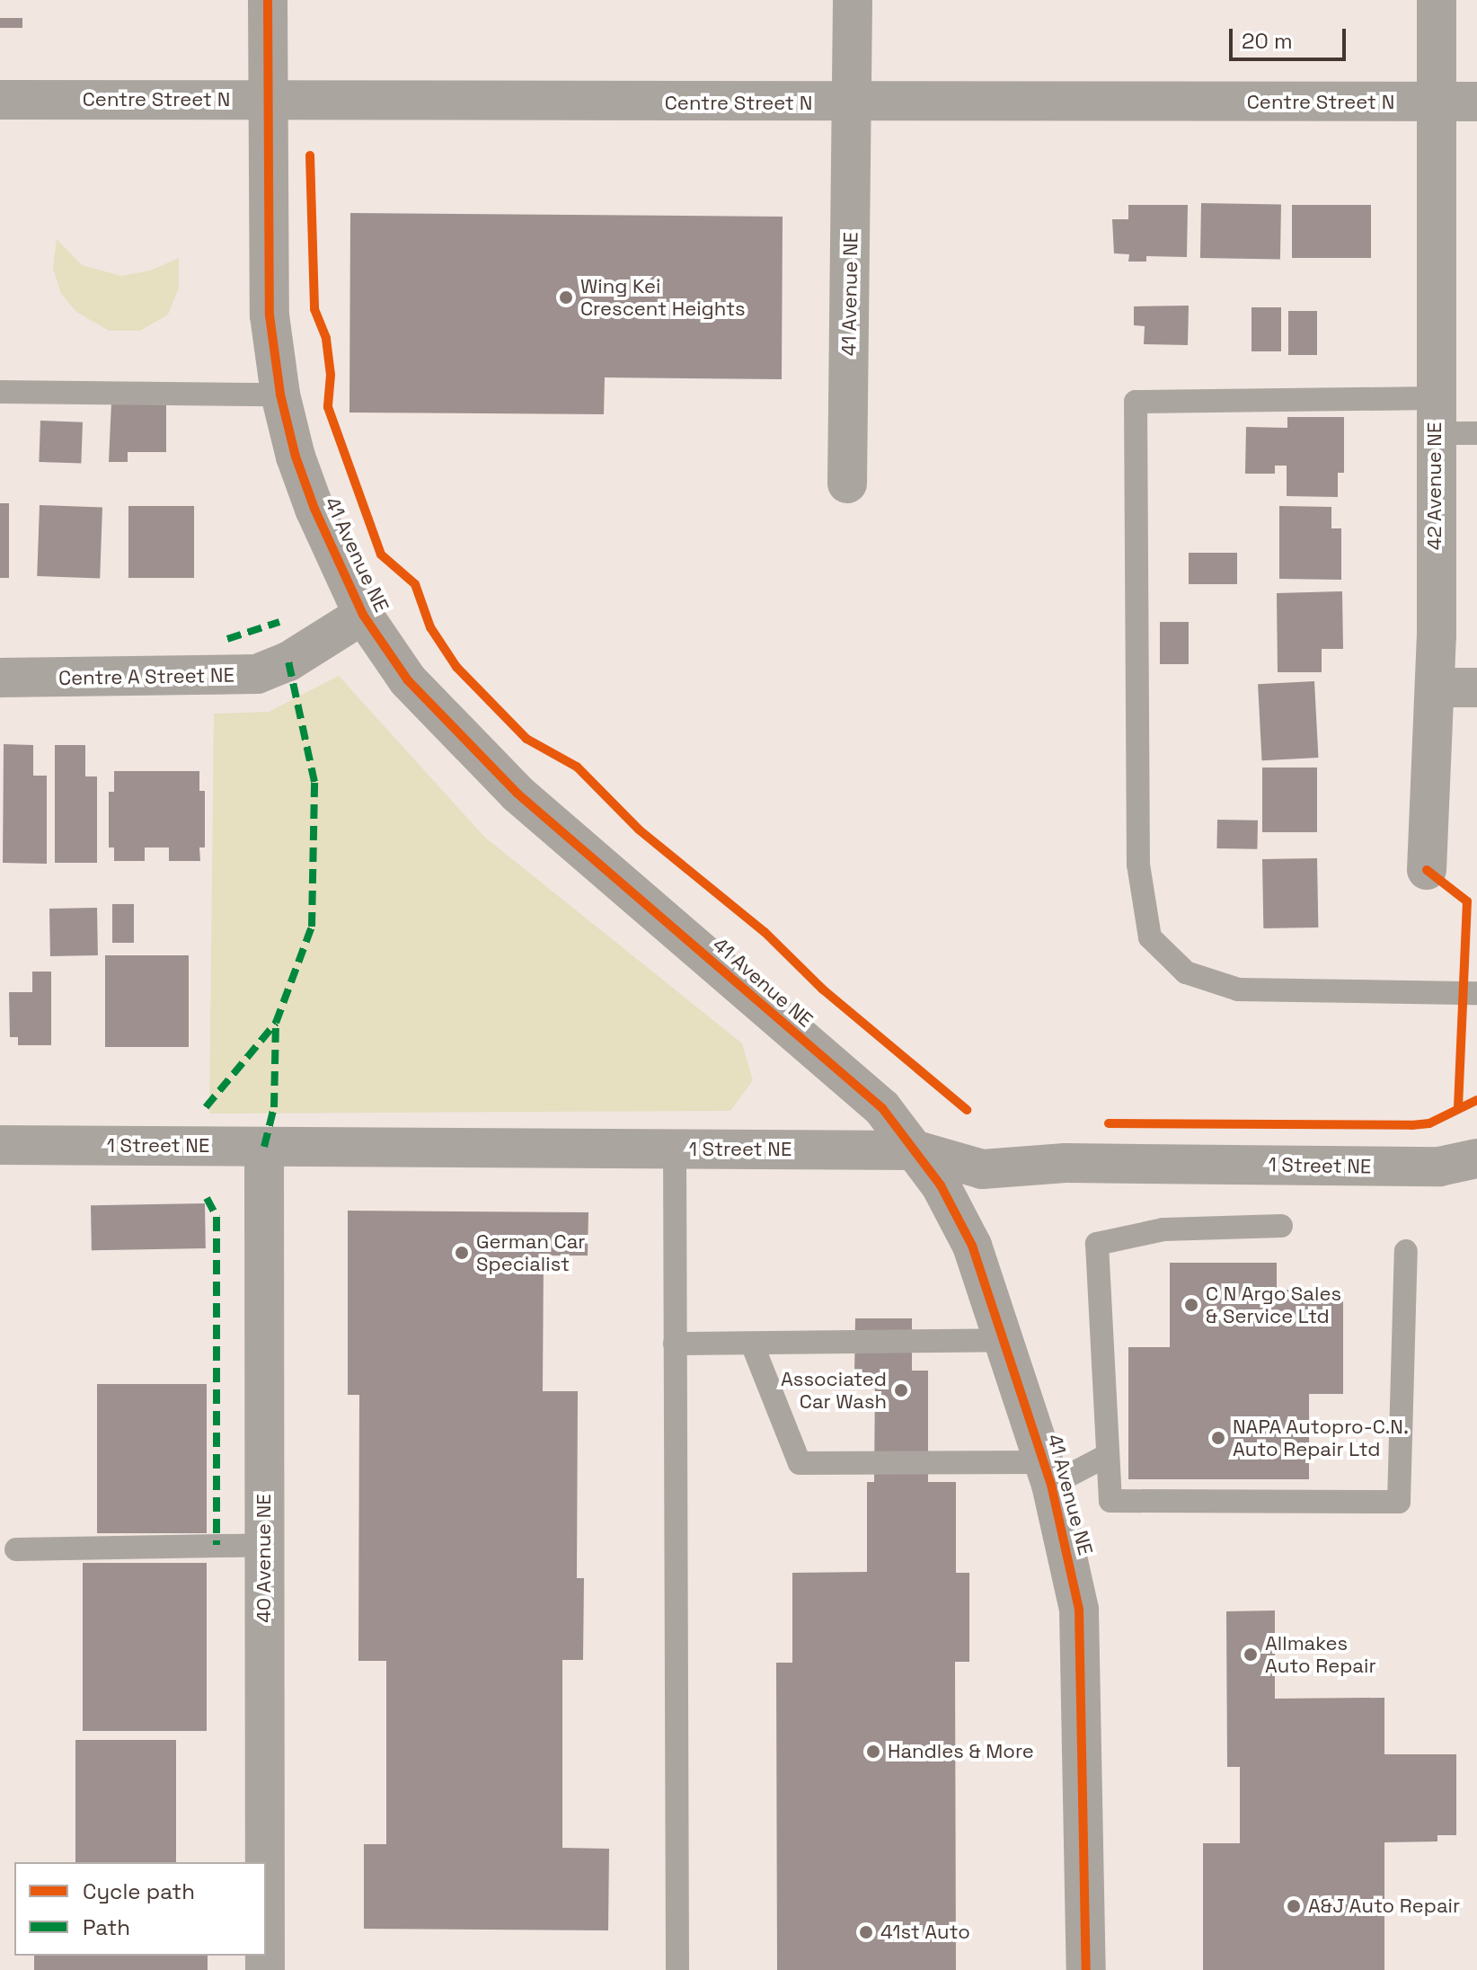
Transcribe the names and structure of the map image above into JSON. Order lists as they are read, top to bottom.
{
  "streets": {
    "street": [
      "Centre Street N",
      "41 Avenue NE",
      "42 Avenue NE",
      "Centre A Street NE",
      "1 Street NE",
      "40 Avenue NE"
    ]
  },
  "crossings": [
    ["Centre Street N", "41 Avenue NE"],
    ["Centre Street N", "42 Avenue NE"],
    ["41 Avenue NE", "Centre A Street NE"],
    ["41 Avenue NE", "1 Street NE"],
    ["1 Street NE", "40 Avenue NE"]
  ],
  "places": [
    "Wing Kei Crescent Heights",
    "German Car Specialist",
    "C N Argo Sales & Service Ltd",
    "Associated Car Wash",
    "NAPA Autopro-C.N. Auto Repair Ltd",
    "Allmakes Auto Repair",
    "Handles & More",
    "A&J Auto Repair",
    "41st Auto"
  ],
  "legend": ["Cycle path", "Path"],
  "scale_bar": "20 m"
}
